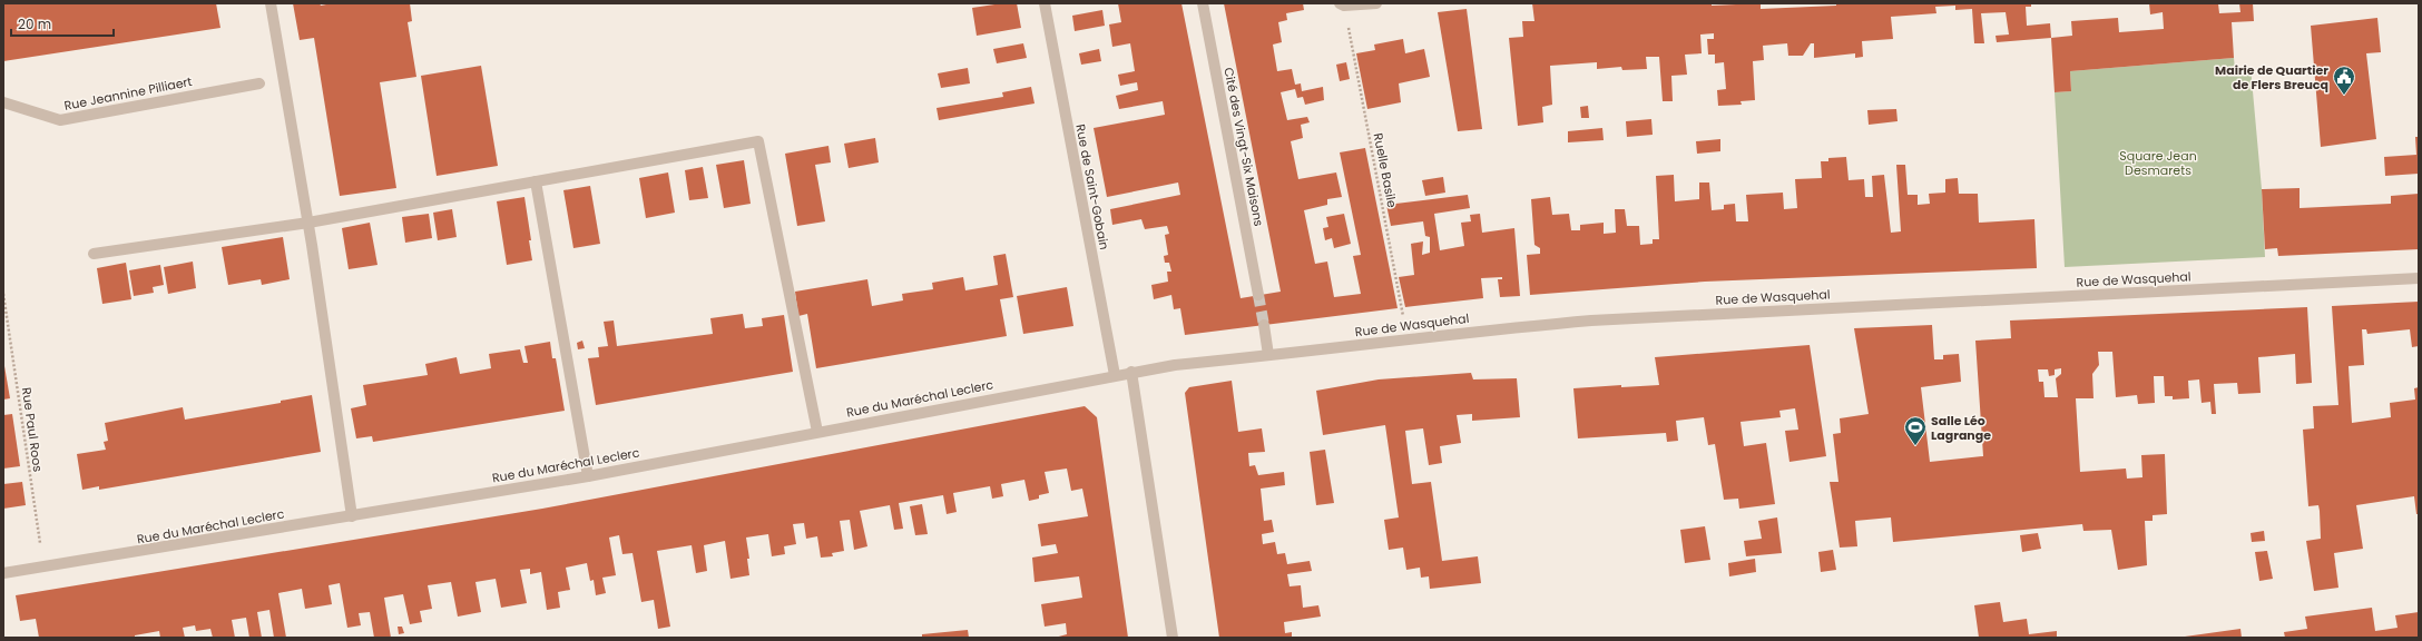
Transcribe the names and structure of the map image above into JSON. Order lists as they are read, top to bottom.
{
  "streets": {
    "street": [
      "Rue Jeannine Pilliaert",
      "Cité des Vingt-Six Maisons",
      "Rue de Saint-Gobain",
      "Rue de Wasquehal",
      "Rue du Maréchal Leclerc"
    ],
    "path": ["Ruelle Basile", "Rue Paul Roos"]
  },
  "crossings": [
    ["Ruelle Basile", "Rue de Wasquehal"],
    ["Rue de Saint-Gobain", "Rue du Maréchal Leclerc"],
    ["Rue de Wasquehal", "Rue du Maréchal Leclerc"],
    ["Rue du Maréchal Leclerc", "Rue Paul Roos"]
  ],
  "parks": ["Square Jean Desmarets"],
  "places": {
    "public building": ["Mairie de Quartier de Flers Breucq"],
    "sports": ["Salle Léo Lagrange"]
  },
  "scale_bar": "20 m"
}
